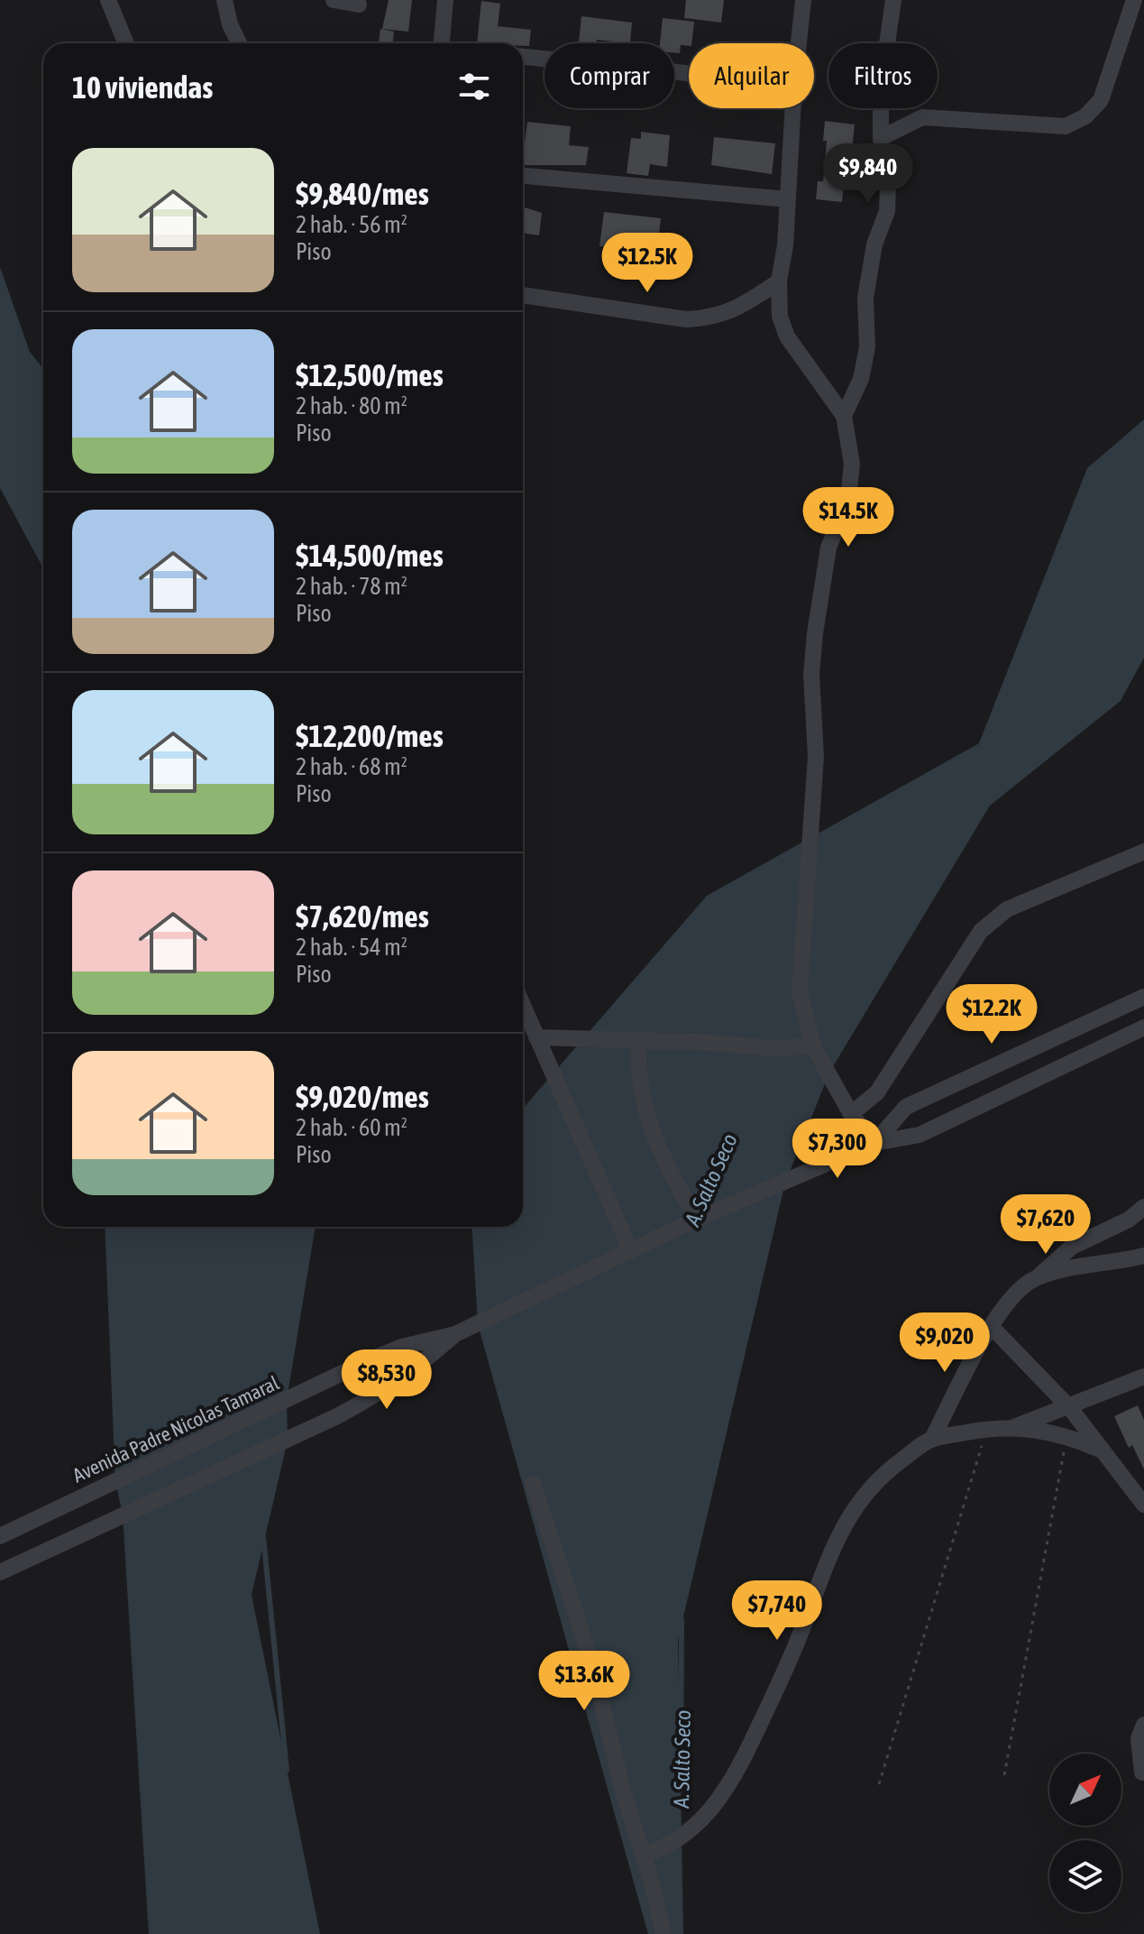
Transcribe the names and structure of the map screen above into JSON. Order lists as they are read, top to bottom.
{
  "streets": {
    "street": ["Avenida Padre Nicolas Tamaral"]
  },
  "water": ["A. Salto Seco"],
  "north": "top right",
  "page": {
    "chip": ["Comprar", "Alquilar", "Filtros"],
    "heading": "10 viviendas",
    "list": [
      {
        "name": "$9,840/mes",
        "note": "2 hab. · 56 m² · Piso"
      },
      {
        "name": "$12,500/mes",
        "note": "2 hab. · 80 m² · Piso"
      },
      {
        "name": "$14,500/mes",
        "note": "2 hab. · 78 m² · Piso"
      },
      {
        "name": "$12,200/mes",
        "note": "2 hab. · 68 m² · Piso"
      },
      {
        "name": "$7,620/mes",
        "note": "2 hab. · 54 m² · Piso"
      },
      {
        "name": "$9,020/mes",
        "note": "2 hab. · 60 m² · Piso"
      }
    ],
    "price": [
      "$9,840",
      "$12.5K",
      "$14.5K",
      "$12.2K",
      "$7,300",
      "$7,620",
      "$9,020",
      "$8,530",
      "$7,740",
      "$13.6K"
    ]
  }
}
